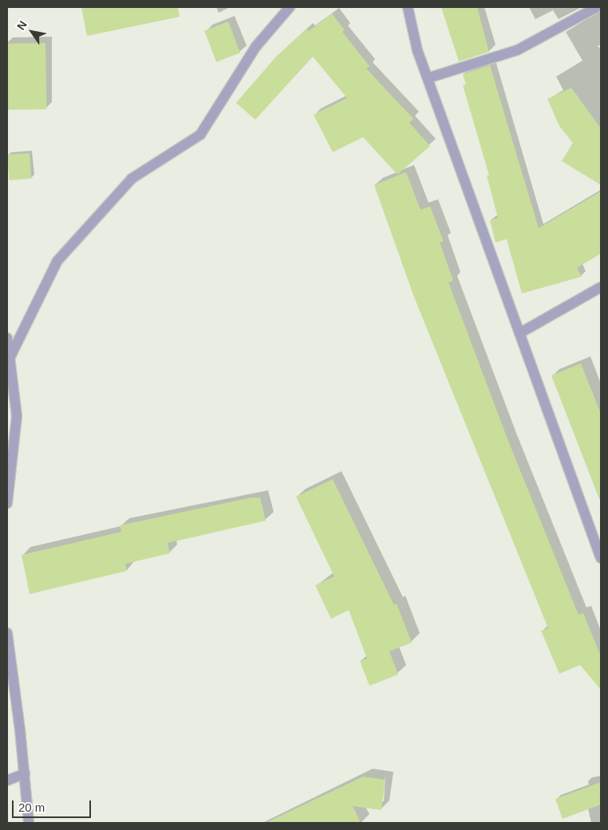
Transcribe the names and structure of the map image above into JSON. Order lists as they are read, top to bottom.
{
  "scale_bar": "20 m",
  "north": "top left"
}
